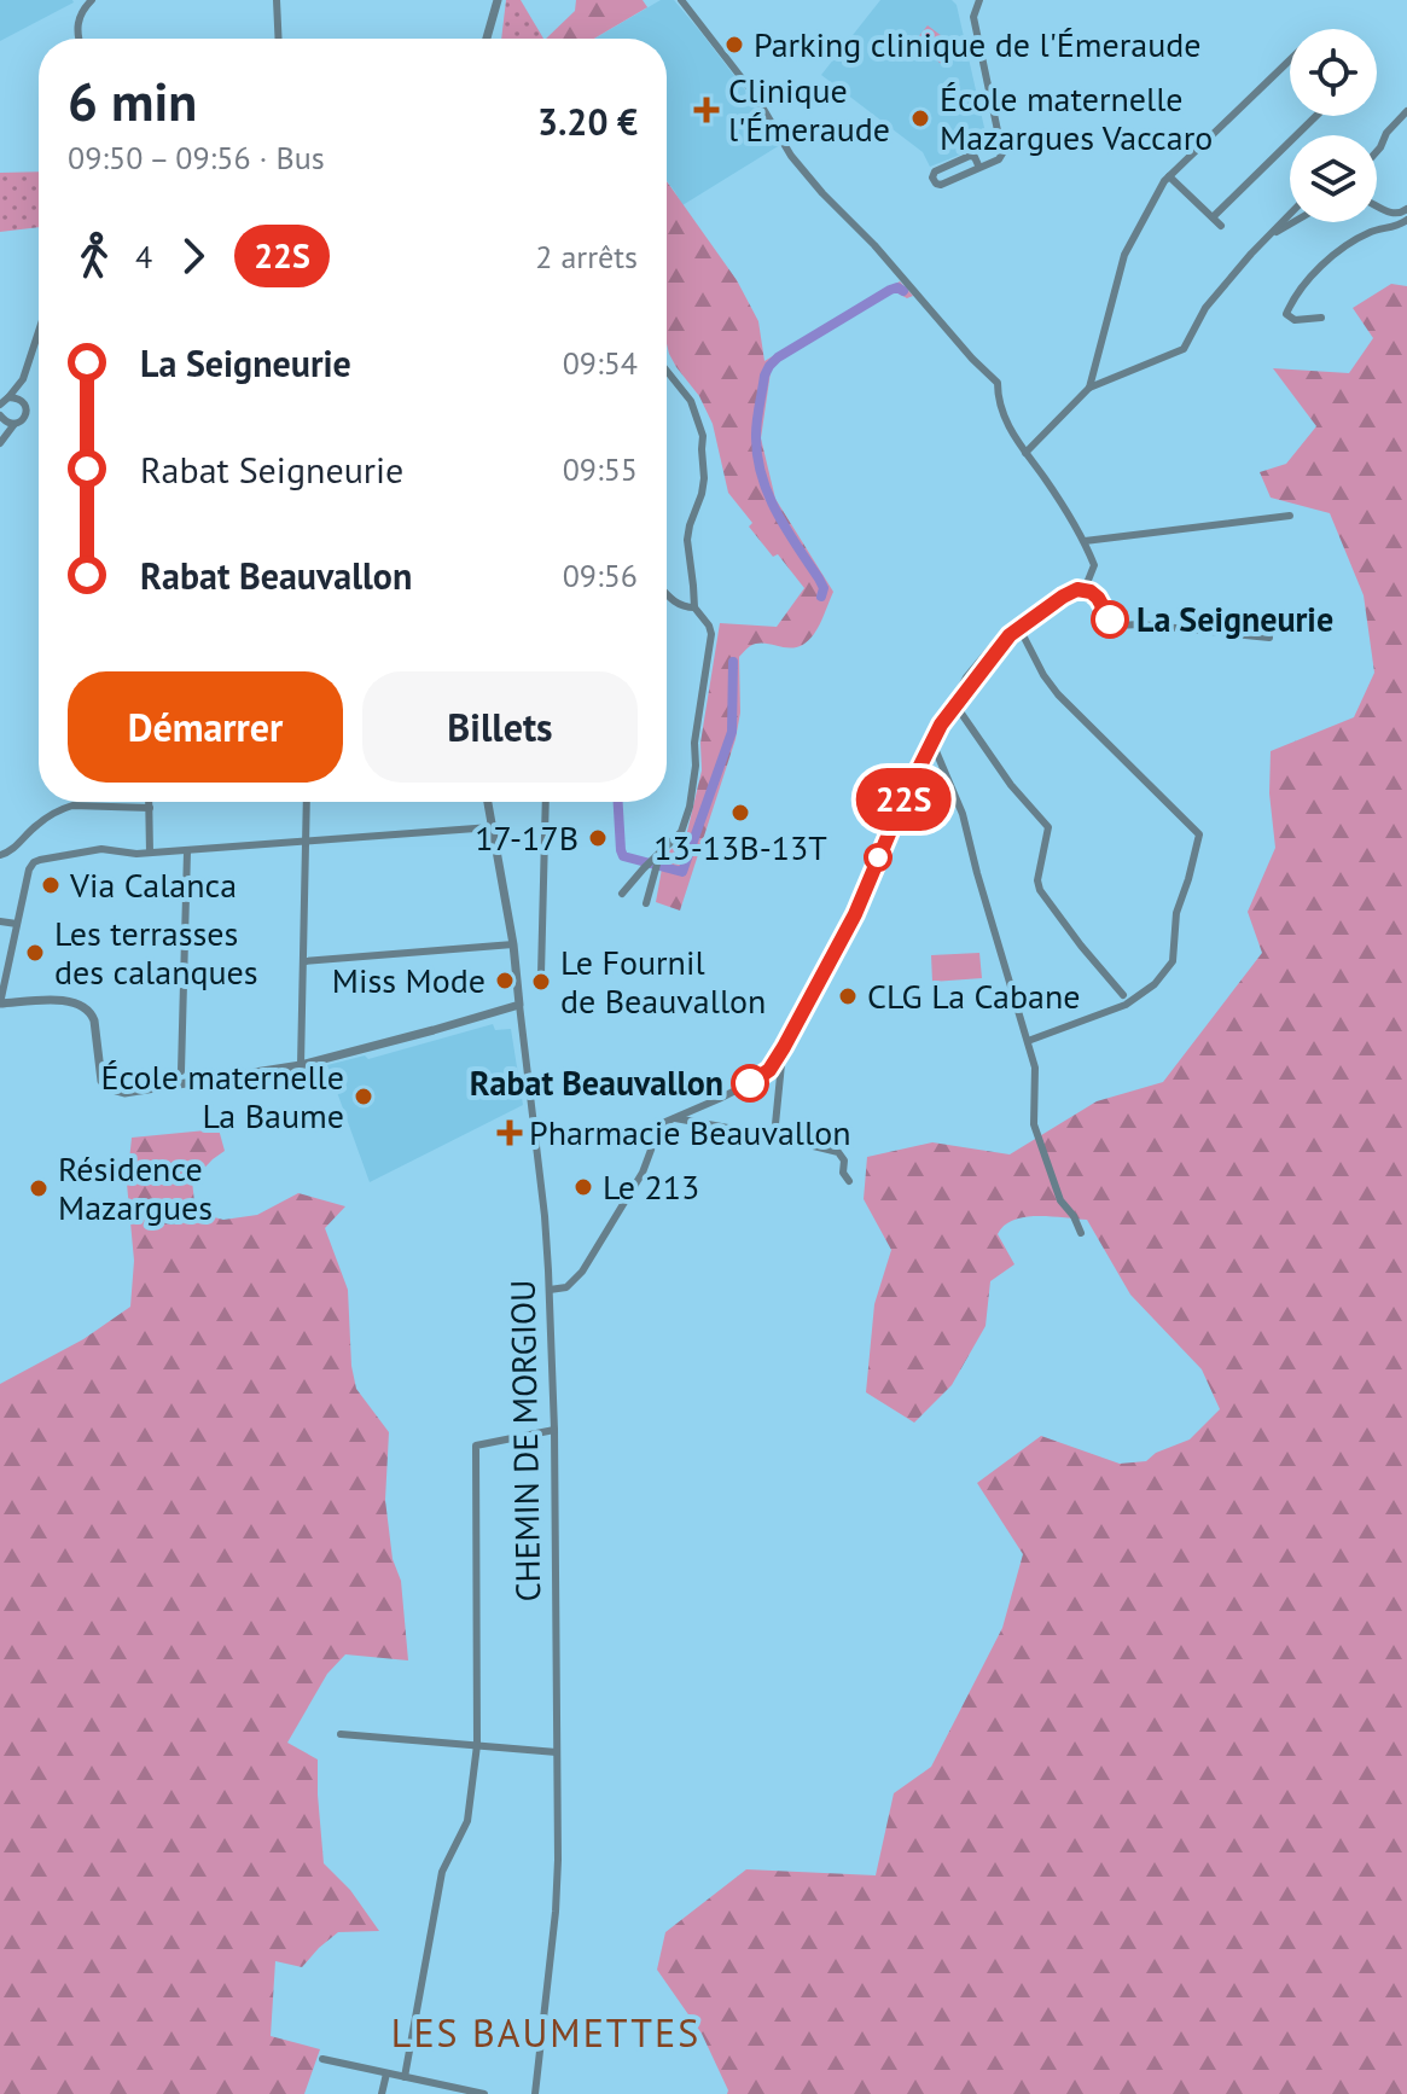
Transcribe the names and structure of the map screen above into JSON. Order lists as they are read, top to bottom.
{
  "streets": {
    "street": ["CHEMIN DE MORGIOU"]
  },
  "districts": ["LES BAUMETTES"],
  "places": {
    "other": [
      "Parking clinique de l'Émeraude",
      "École maternelle Mazargues Vaccaro",
      "La Seigneurie",
      "13-13B-13T",
      "17-17B",
      "Via Calanca",
      "Les terrasses des calanques",
      "Miss Mode",
      "Le Fournil de Beauvallon",
      "CLG La Cabane",
      "Rabat Beauvallon",
      "École maternelle La Baume",
      "Le 213",
      "Résidence Mazargues"
    ],
    "health": ["Clinique l'Émeraude", "Pharmacie Beauvallon"]
  },
  "lines": ["bus line 22S"],
  "page": {
    "on_map": "22S",
    "heading": ["6 min", "09:50 – 09:56 · Bus", "3.20 €"],
    "legs": ["4", "22S", "2 arrêts"],
    "list": [
      {
        "name": "La Seigneurie",
        "value": "09:54"
      },
      {
        "name": "Rabat Seigneurie",
        "value": "09:55"
      },
      {
        "name": "Rabat Beauvallon",
        "value": "09:56"
      }
    ],
    "buttons": ["Démarrer", "Billets"]
  }
}
